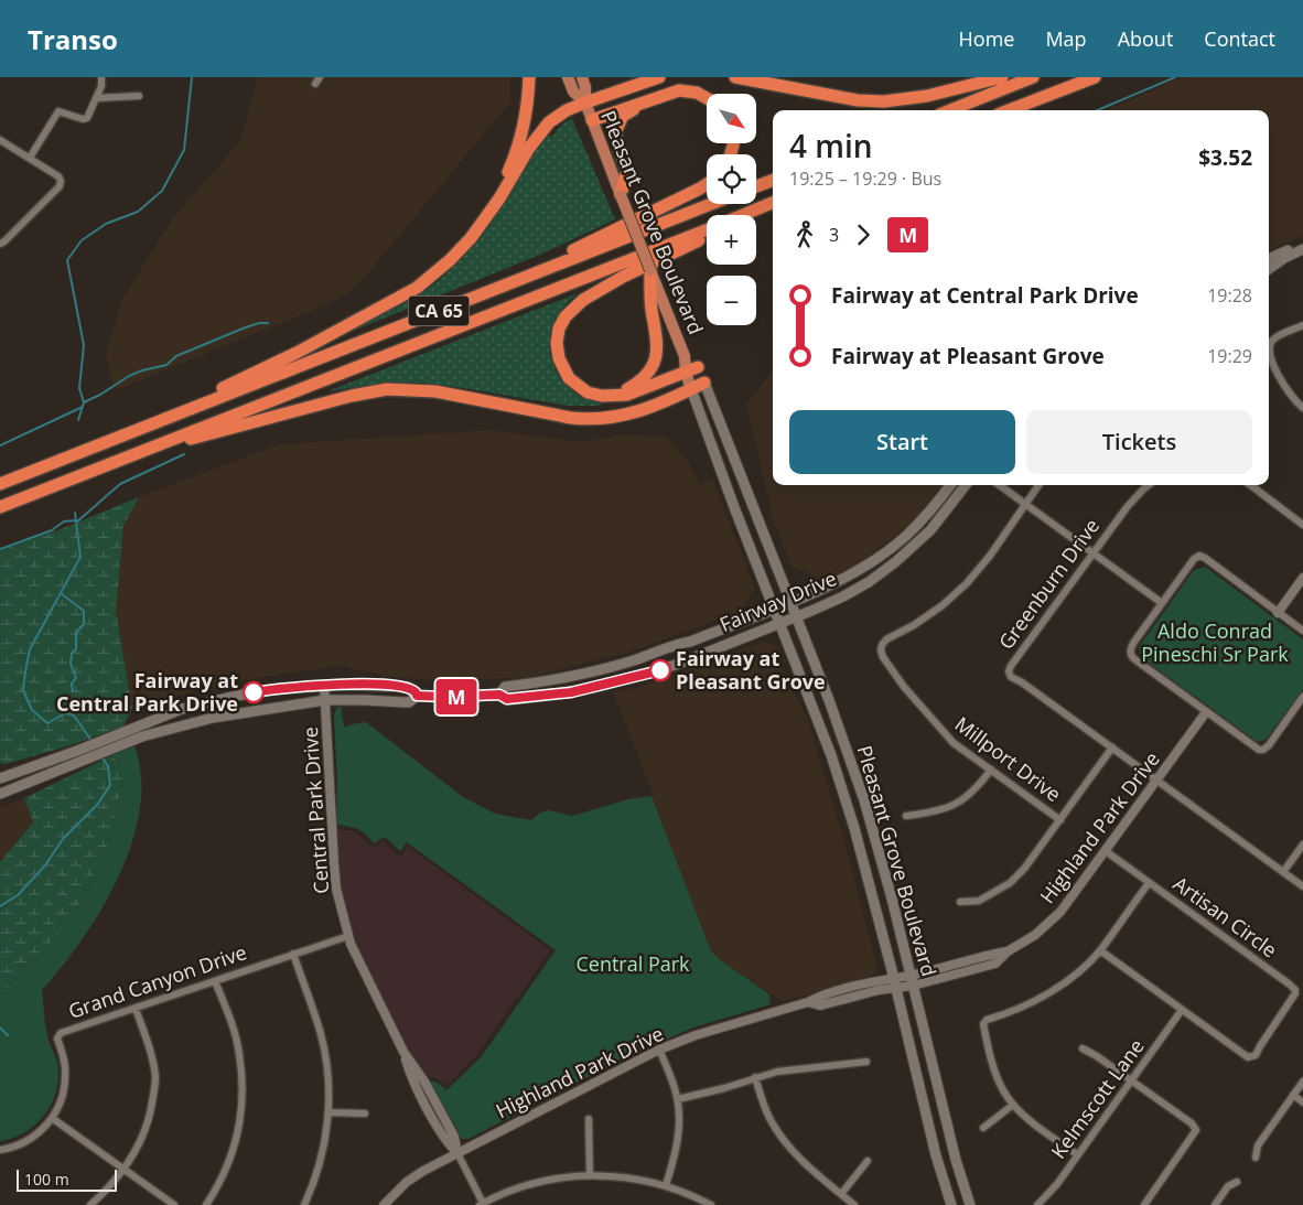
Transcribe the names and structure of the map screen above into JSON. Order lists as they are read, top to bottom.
{
  "streets": {
    "highway": ["CA 65"],
    "main road": ["Pleasant Grove Boulevard", "Fairway Drive"],
    "street": [
      "Greenburn Drive",
      "Millport Drive",
      "Central Park Drive",
      "Highland Park Drive",
      "Artisan Circle",
      "Grand Canyon Drive",
      "Kelmscott Lane"
    ]
  },
  "crossings": [
    ["Pleasant Grove Boulevard", "Fairway Drive"],
    ["Pleasant Grove Boulevard", "Highland Park Drive"],
    ["Greenburn Drive", "Highland Park Drive"],
    ["Fairway Drive", "Central Park Drive"],
    ["Central Park Drive", "Highland Park Drive"],
    ["Central Park Drive", "Grand Canyon Drive"],
    ["Highland Park Drive", "Artisan Circle"],
    ["Artisan Circle", "Kelmscott Lane"]
  ],
  "parks": ["Aldo Conrad Pineschi Sr Park", "Central Park"],
  "places": ["Fairway at Pleasant Grove", "Fairway at Central Park Drive"],
  "lines": ["bus line M"],
  "scale_bar": "100 m",
  "north": "bottom right",
  "page": {
    "header": "Transo",
    "nav": [
      "Home",
      "Map",
      "About",
      "Contact"
    ],
    "on_map": "M",
    "map_buttons": ["+", "−"],
    "heading": ["4 min", "19:25 – 19:29 · Bus", "$3.52"],
    "legs": ["3", "M"],
    "list": [
      {
        "name": "Fairway at Central Park Drive",
        "value": "19:28"
      },
      {
        "name": "Fairway at Pleasant Grove",
        "value": "19:29"
      }
    ],
    "buttons": ["Start", "Tickets"],
    "scale": "100 m"
  }
}
